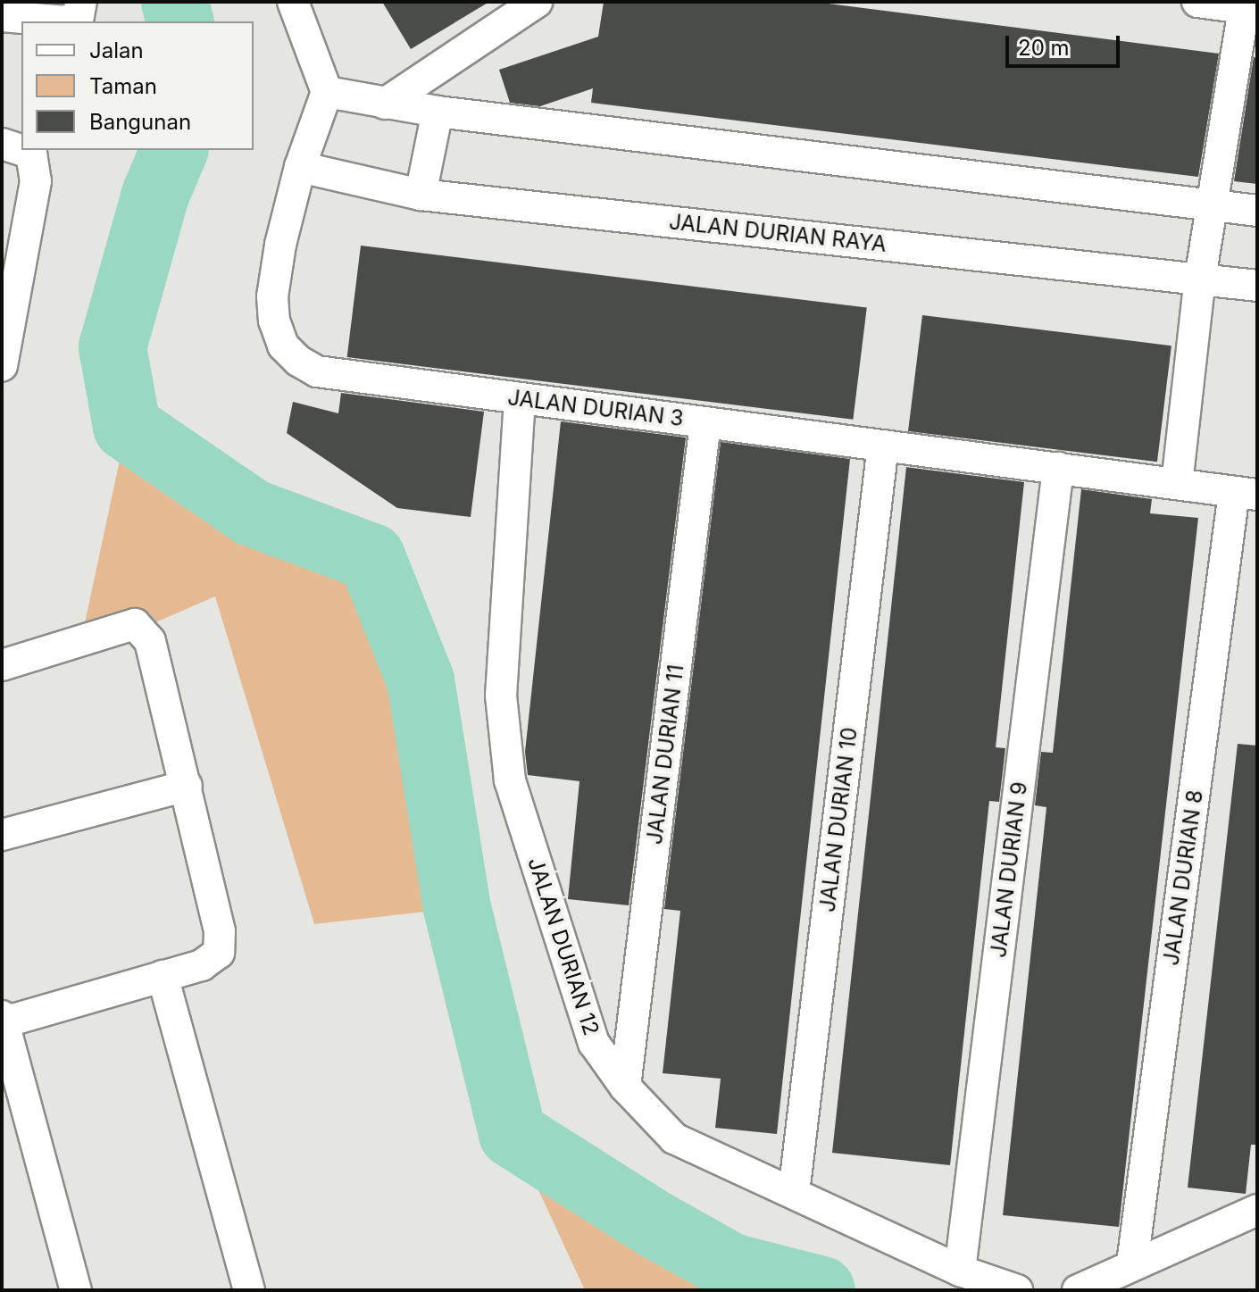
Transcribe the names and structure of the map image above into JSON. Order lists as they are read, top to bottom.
{
  "streets": {
    "street": [
      "JALAN DURIAN RAYA",
      "JALAN DURIAN 3",
      "JALAN DURIAN 11",
      "JALAN DURIAN 10",
      "JALAN DURIAN 9",
      "JALAN DURIAN 8",
      "JALAN DURIAN 12"
    ]
  },
  "crossings": [
    ["JALAN DURIAN RAYA", "JALAN DURIAN 3"],
    ["JALAN DURIAN 3", "JALAN DURIAN 11"],
    ["JALAN DURIAN 3", "JALAN DURIAN 10"],
    ["JALAN DURIAN 3", "JALAN DURIAN 9"],
    ["JALAN DURIAN 3", "JALAN DURIAN 8"],
    ["JALAN DURIAN 3", "JALAN DURIAN 12"],
    ["JALAN DURIAN 11", "JALAN DURIAN 12"],
    ["JALAN DURIAN 10", "JALAN DURIAN 12"],
    ["JALAN DURIAN 9", "JALAN DURIAN 12"]
  ],
  "legend": ["Jalan", "Taman", "Bangunan"],
  "scale_bar": "20 m"
}
